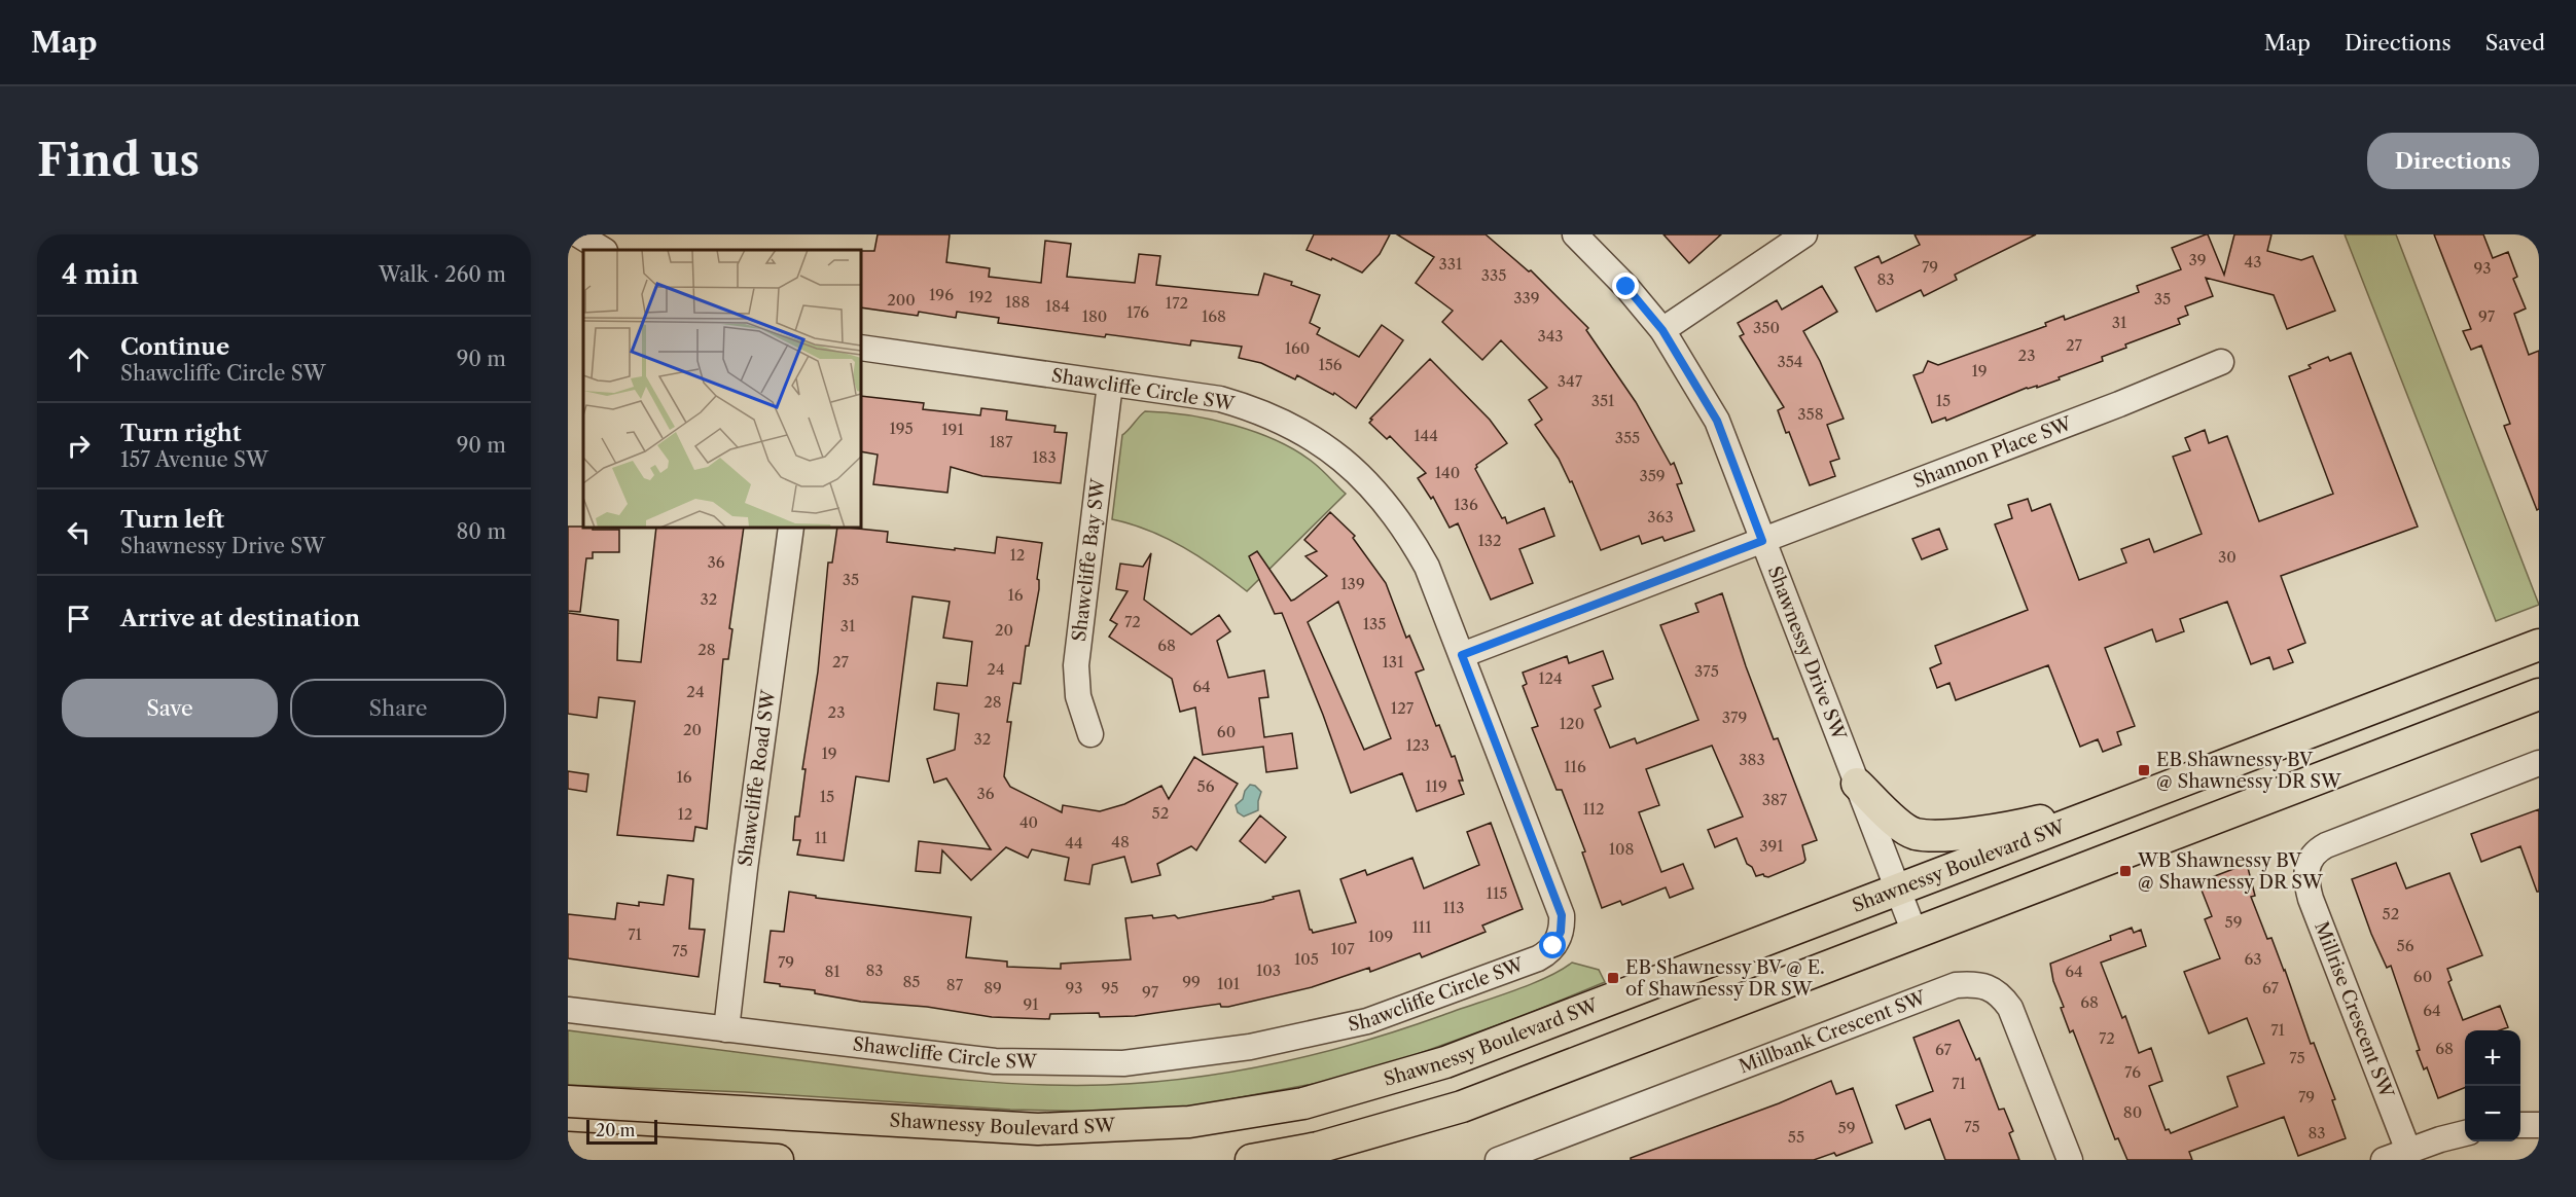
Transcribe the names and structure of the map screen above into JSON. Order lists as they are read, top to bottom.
{
  "streets": {
    "main road": ["Shawnessy Boulevard SW"],
    "street": [
      "Shawcliffe Circle SW",
      "Shannon Place SW",
      "Shawcliffe Bay SW",
      "Shawnessy Drive SW",
      "Shawcliffe Road SW",
      "Millrise Crescent SW",
      "Millbank Crescent SW"
    ]
  },
  "crossings": [
    ["Shawcliffe Circle SW", "Shannon Place SW"],
    ["Shawcliffe Circle SW", "Shawcliffe Bay SW"],
    ["Shawcliffe Circle SW", "Shawcliffe Road SW"],
    ["Shannon Place SW", "Shawnessy Drive SW"],
    ["Shawnessy Drive SW", "Shawnessy Boulevard SW"]
  ],
  "places": {
    "transit": ["EB Shawnessy BV @ Shawnessy DR SW", "WB Shawnessy BV @ Shawnessy DR SW", "EB Shawnessy BV @ E. of Shawnessy DR SW"]
  },
  "house_numbers": [
    "39",
    "43",
    "331",
    "79",
    "93",
    "335",
    "83",
    "196",
    "192",
    "339",
    "35",
    "200",
    "188",
    "172",
    "184",
    "176",
    "180",
    "168",
    "97",
    "31",
    "350",
    "343",
    "27",
    "160",
    "23",
    "354",
    "156",
    "19",
    "347",
    "351",
    "15",
    "358",
    "195",
    "191",
    "144",
    "355",
    "187",
    "183",
    "140",
    "359",
    "136",
    "363",
    "132",
    "12",
    "30",
    "36",
    "35",
    "139",
    "16",
    "32",
    "72",
    "135",
    "31",
    "20",
    "68",
    "28",
    "27",
    "131",
    "24",
    "375",
    "124",
    "64",
    "24",
    "28",
    "127",
    "23",
    "379",
    "120",
    "20",
    "60",
    "32",
    "123",
    "19",
    "383",
    "116",
    "16",
    "56",
    "119",
    "36",
    "15",
    "387",
    "112",
    "52",
    "12",
    "40",
    "11",
    "48",
    "44",
    "391",
    "108",
    "115",
    "113",
    "52",
    "59",
    "111",
    "71",
    "109",
    "56",
    "107",
    "75",
    "105",
    "63",
    "79",
    "83",
    "103",
    "81",
    "64",
    "60",
    "85",
    "99",
    "101",
    "87",
    "89",
    "93",
    "95",
    "67",
    "97",
    "68",
    "91",
    "64",
    "71",
    "72",
    "68",
    "67",
    "75",
    "76",
    "71",
    "79",
    "80",
    "75",
    "59",
    "83",
    "55"
  ],
  "scale_bar": "20 m",
  "page": {
    "header": "Map",
    "nav": ["Map", "Directions", "Saved"],
    "buttons": [
      "Directions",
      ["Save", "Share"]
    ],
    "title": "Find us",
    "heading": ["4 min", "Walk · 260 m"],
    "list": [
      ["Continue", "Shawcliffe Circle SW", "90 m"],
      ["Turn right", "157 Avenue SW", "90 m"],
      ["Turn left", "Shawnessy Drive SW", "80 m"],
      "Arrive at destination"
    ],
    "map_buttons": ["+", "−"],
    "scale": "20 m"
  }
}
